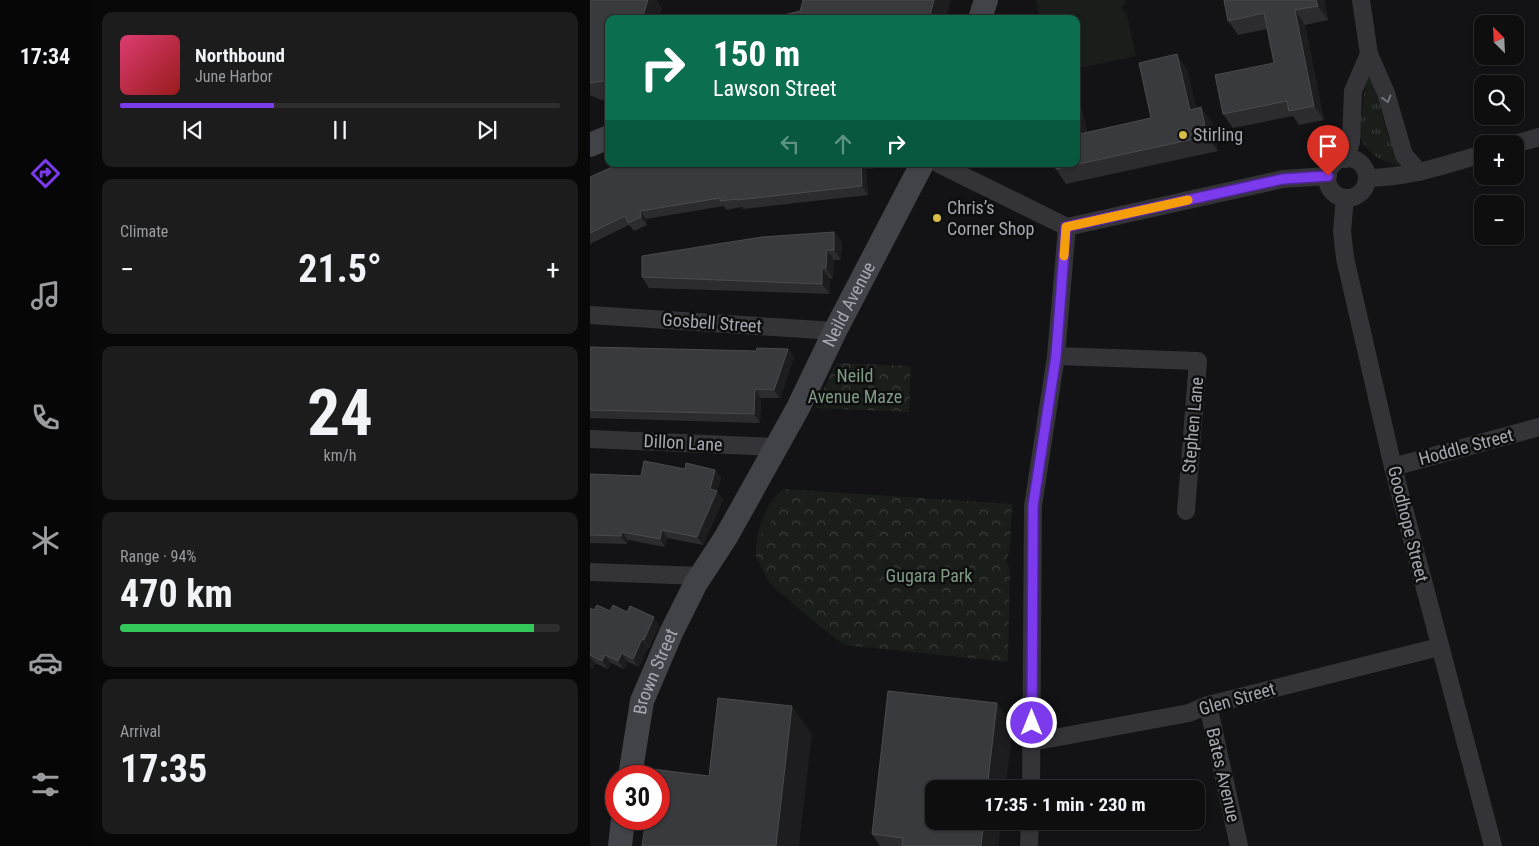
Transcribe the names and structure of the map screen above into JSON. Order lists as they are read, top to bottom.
{
  "streets": {
    "street": [
      "Neild Avenue",
      "Gosbell Street",
      "Stephen Lane",
      "Dillon Lane",
      "Hoddle Street",
      "Goodhope Street",
      "Brown Street",
      "Glen Street",
      "Bates Avenue"
    ]
  },
  "crossings": [
    ["Neild Avenue", "Gosbell Street"],
    ["Neild Avenue", "Dillon Lane"],
    ["Neild Avenue", "Brown Street"],
    ["Hoddle Street", "Goodhope Street"],
    ["Goodhope Street", "Glen Street"],
    ["Glen Street", "Bates Avenue"]
  ],
  "parks": ["Neild Avenue Maze", "Gugara Park"],
  "places": ["Stirling", "Chris’s Corner Shop"],
  "north": "top left",
  "page": {
    "tabs": "17:34",
    "map_buttons": ["+", "−"],
    "turn": ["150 m", "Lawson Street"],
    "song": ["Northbound", "June Harbor"],
    "tile": [
      "Climate",
      ["24", "km/h"],
      ["Range · 94%", "470 km"],
      ["Arrival", "17:35"]
    ],
    "heat": ["−", "21.5°", "+"],
    "limit": "30",
    "trip": "17:35 · 1 min · 230 m"
  }
}
